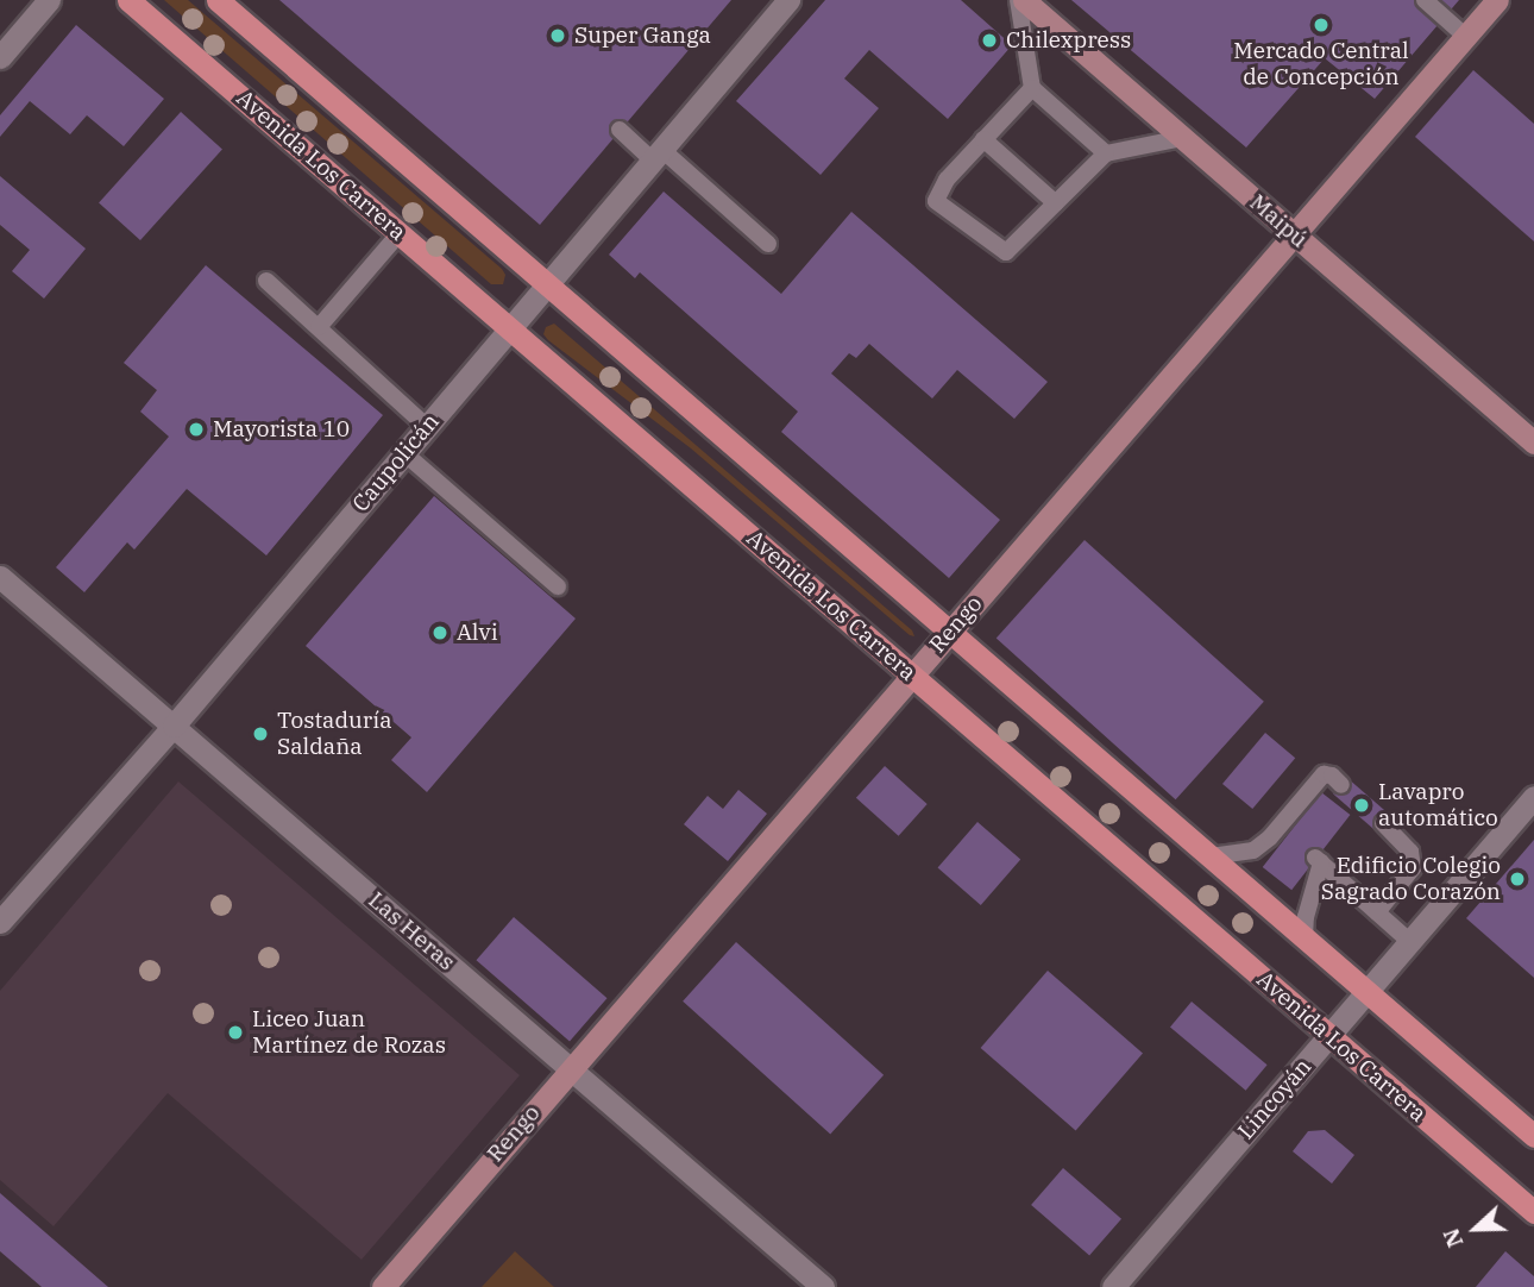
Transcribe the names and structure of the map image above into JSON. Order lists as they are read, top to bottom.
{
  "streets": {
    "main road": ["Avenida Los Carrera", "Maipú", "Rengo"],
    "street": ["Caupolicán", "Las Heras", "Lincoyán"]
  },
  "crossings": [
    ["Avenida Los Carrera", "Caupolicán"],
    ["Avenida Los Carrera", "Rengo"],
    ["Avenida Los Carrera", "Lincoyán"],
    ["Maipú", "Rengo"],
    ["Caupolicán", "Las Heras"],
    ["Rengo", "Las Heras"]
  ],
  "places": [
    "Mercado Central de Concepción",
    "Super Ganga",
    "Chilexpress",
    "Mayorista 10",
    "Alvi",
    "Tostaduría Saldaña",
    "Lavapro automático",
    "Edificio Colegio Sagrado Corazón",
    "Liceo Juan Martínez de Rozas"
  ],
  "north": "left"
}
